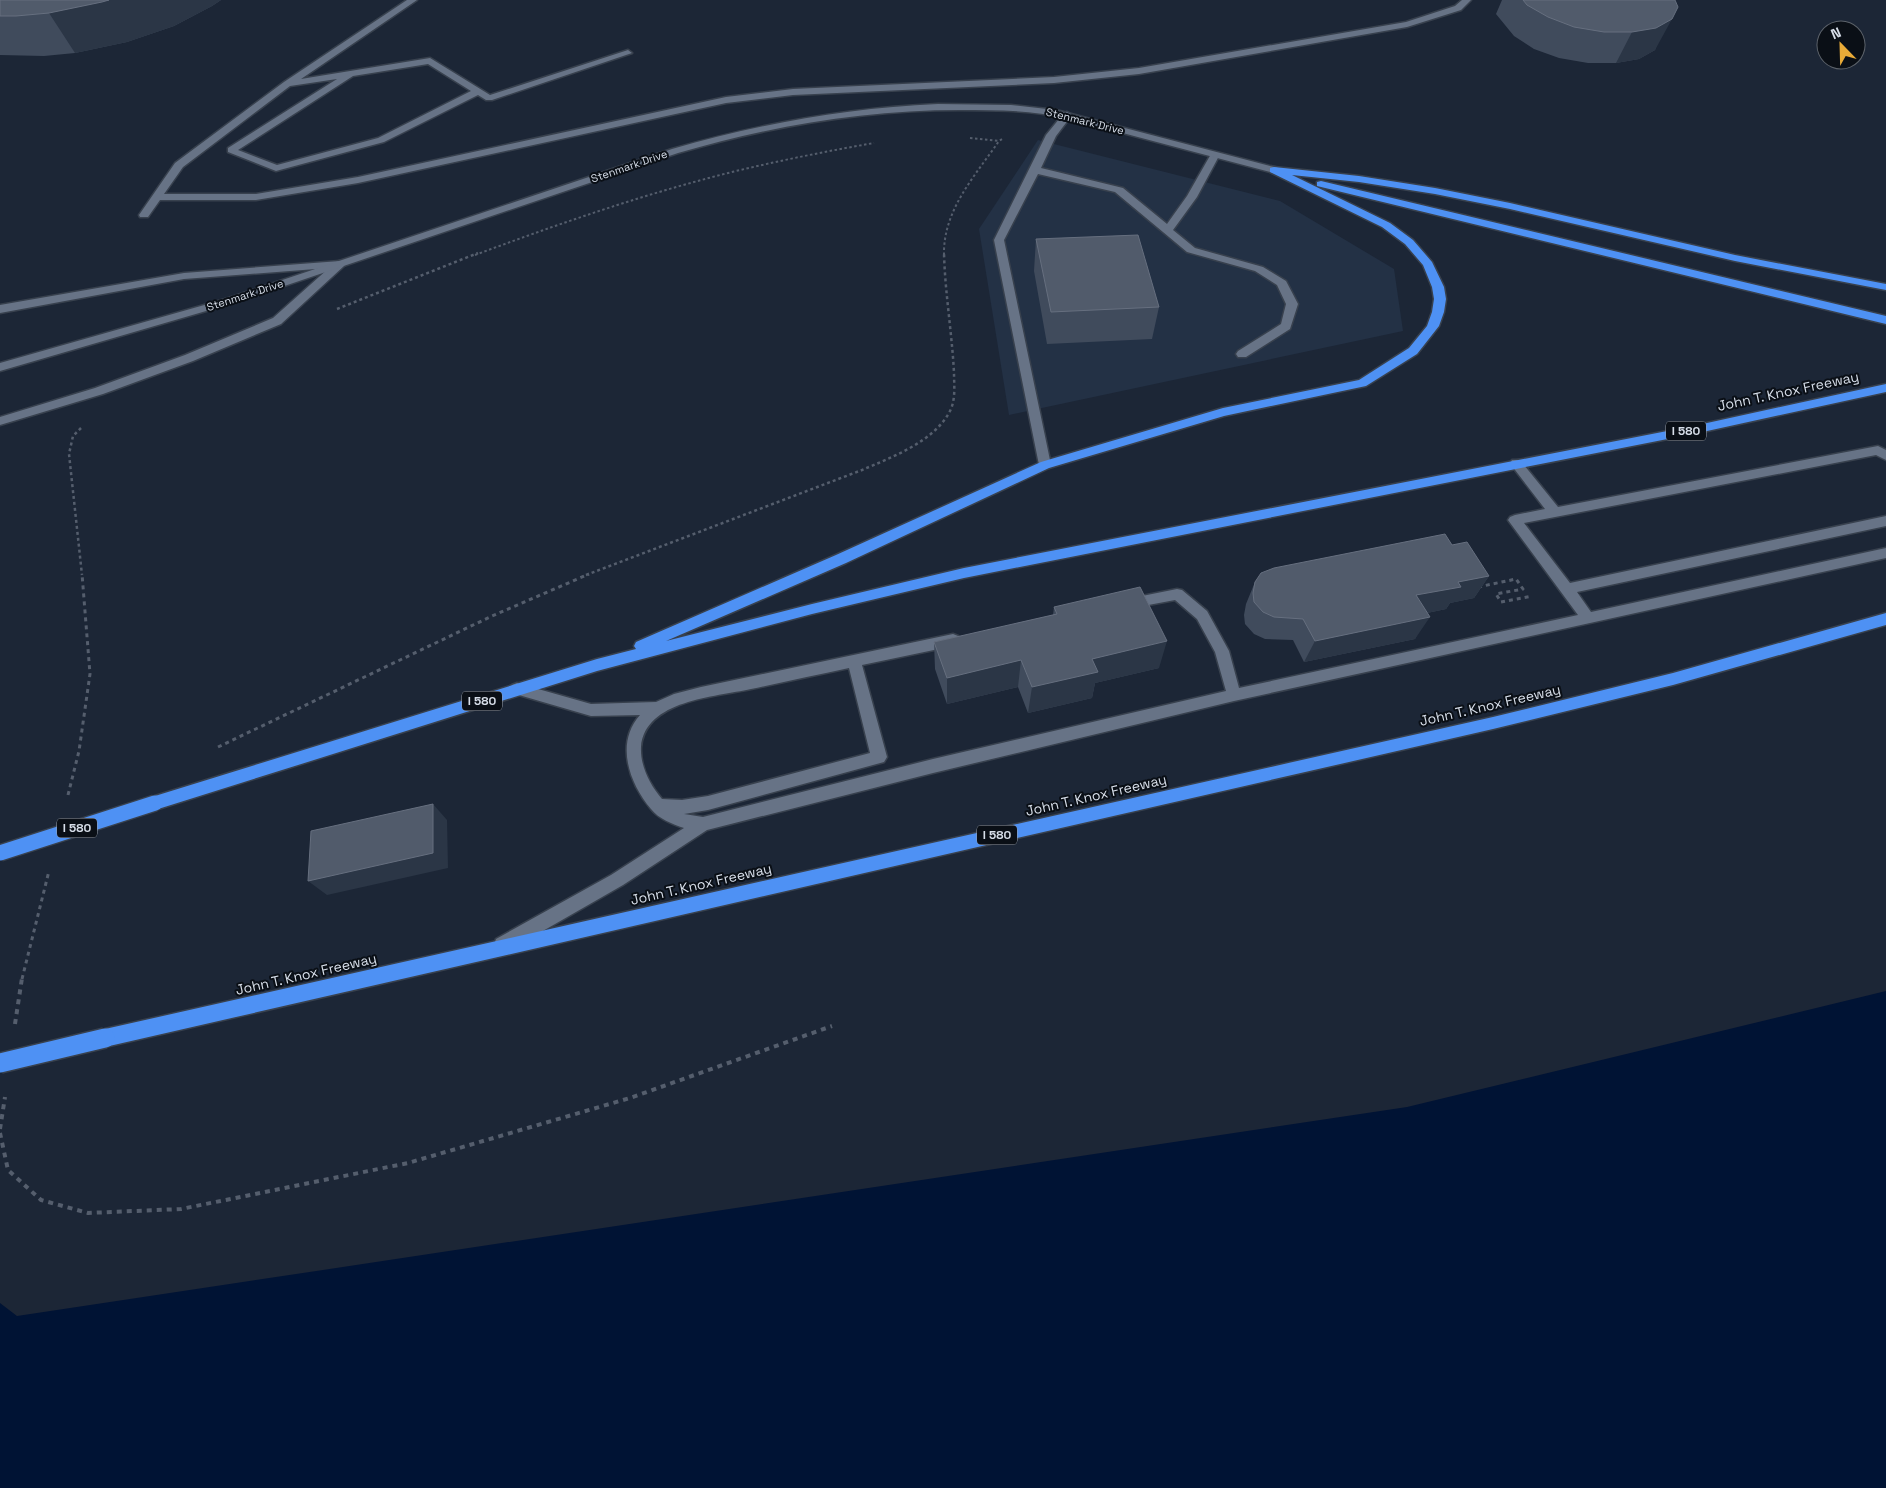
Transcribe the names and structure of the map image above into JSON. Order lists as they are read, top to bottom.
{
  "streets": {
    "highway": ["John T. Knox Freeway", "I 580"],
    "street": ["Stenmark Drive"]
  },
  "north": "top left"
}
